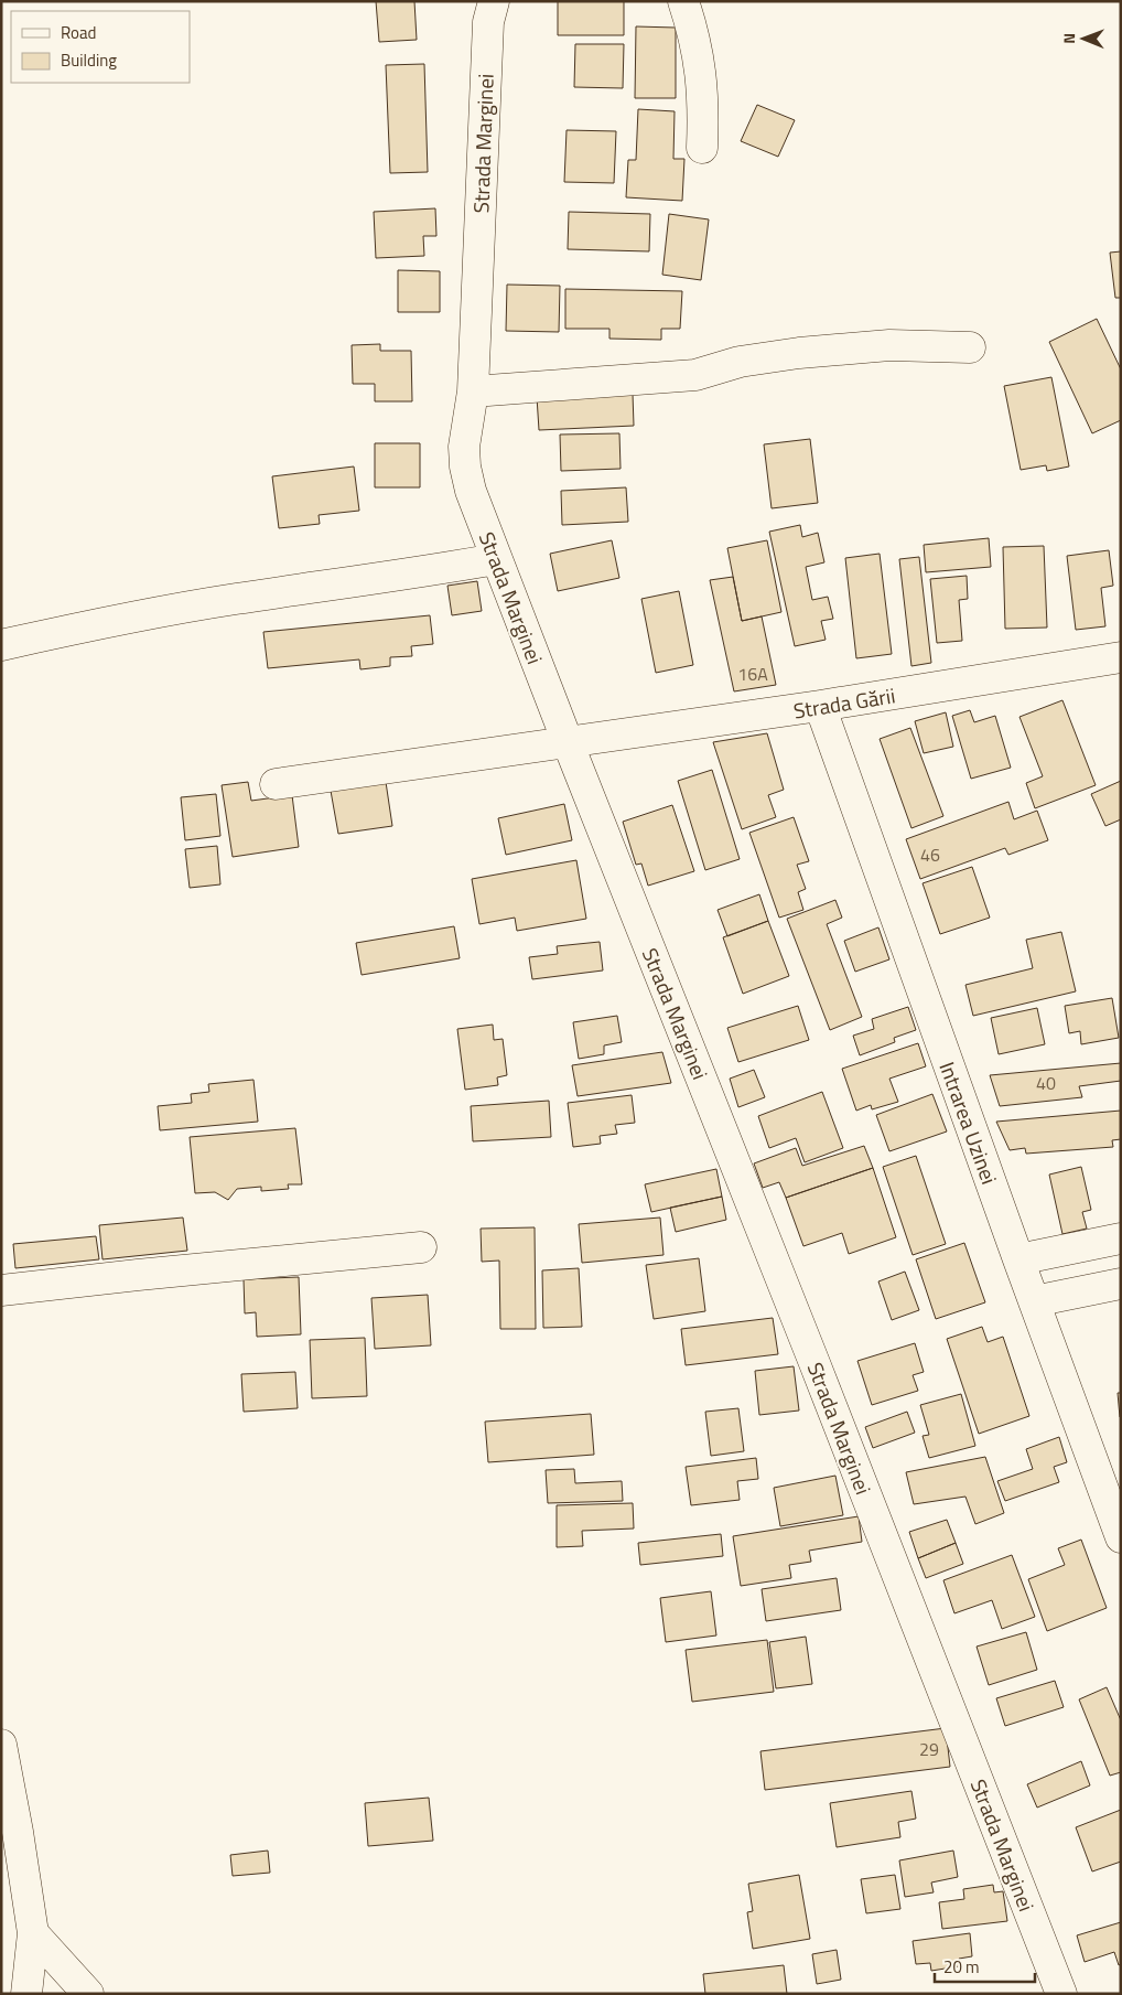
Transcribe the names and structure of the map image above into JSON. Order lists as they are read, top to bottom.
{
  "streets": {
    "street": ["Strada Marginei", "Strada Gării", "Intrarea Uzinei"]
  },
  "crossings": [
    ["Strada Marginei", "Strada Gării"],
    ["Strada Gării", "Intrarea Uzinei"]
  ],
  "house_numbers": [
    "16A",
    "46",
    "40",
    "29"
  ],
  "legend": ["Road", "Building"],
  "scale_bar": "20 m",
  "north": "left"
}
